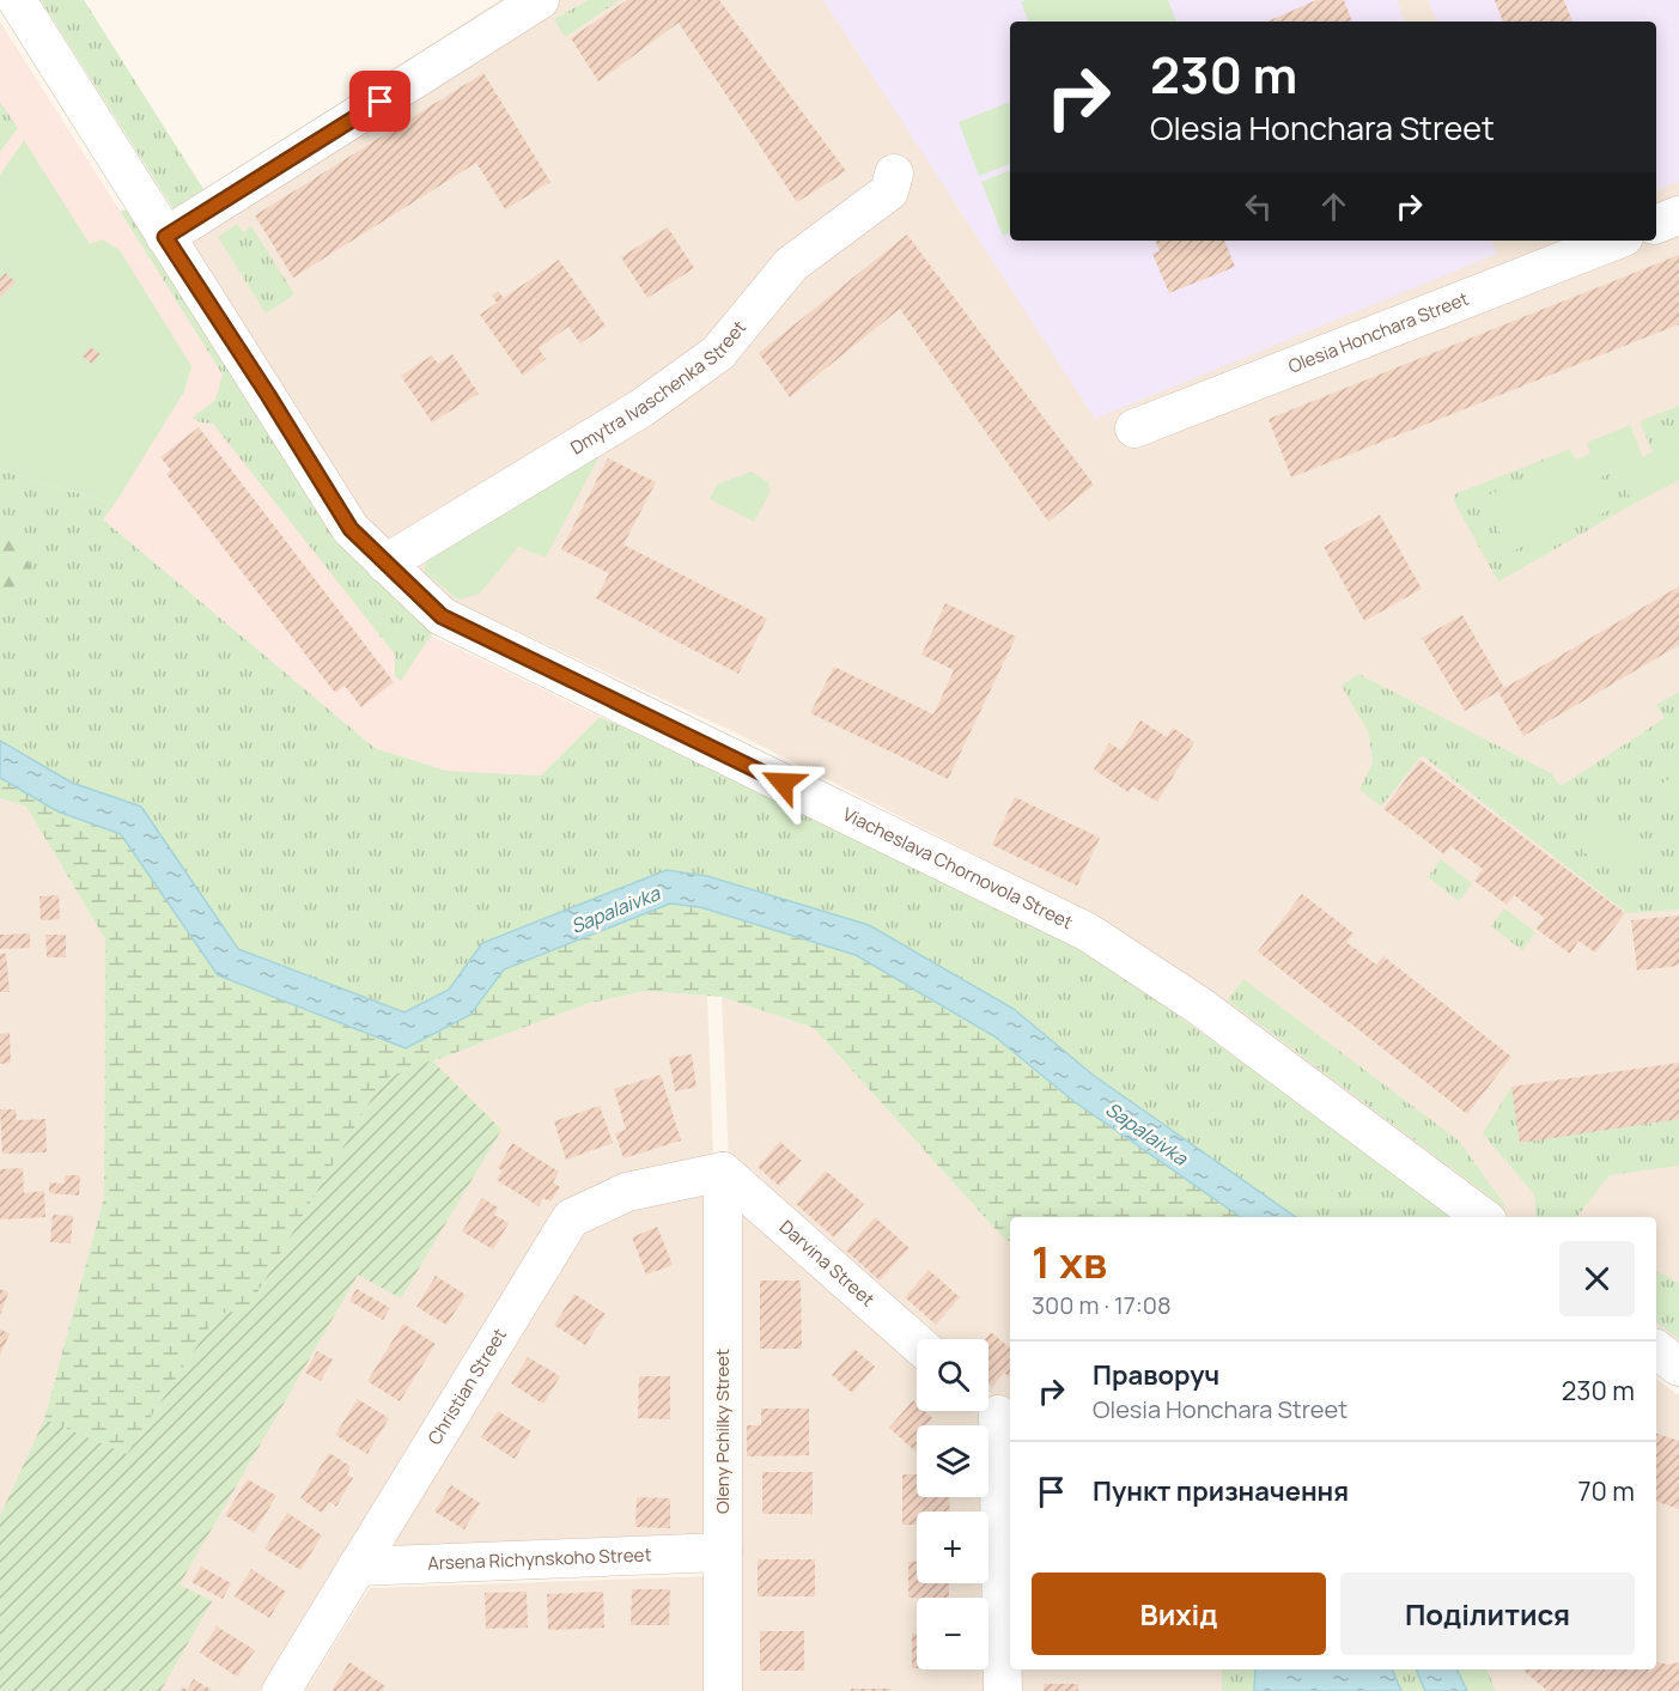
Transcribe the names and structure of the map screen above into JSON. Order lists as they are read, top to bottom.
{
  "streets": {
    "street": [
      "Olesia Honchara Street",
      "Dmytra Ivaschenka Street",
      "Viacheslava Chornovola Street",
      "Darvina Street",
      "Christian Street",
      "Oleny Pchilky Street",
      "Arsena Richynskoho Street"
    ]
  },
  "crossings": [
    ["Dmytra Ivaschenka Street", "Viacheslava Chornovola Street"],
    ["Darvina Street", "Christian Street"],
    ["Darvina Street", "Oleny Pchilky Street"],
    ["Christian Street", "Oleny Pchilky Street"],
    ["Christian Street", "Arsena Richynskoho Street"],
    ["Oleny Pchilky Street", "Arsena Richynskoho Street"]
  ],
  "water": ["Sapalaivka"],
  "page": {
    "turn": ["230 m", "Olesia Honchara Street"],
    "heading": ["1 хв", "300 m · 17:08"],
    "map_buttons": ["+", "−"],
    "list": [
      {
        "name": "Праворуч",
        "note": "Olesia Honchara Street",
        "value": "230 m"
      },
      {
        "name": "Пункт призначення",
        "value": "70 m"
      }
    ],
    "buttons": ["Вихід", "Поділитися"]
  }
}
